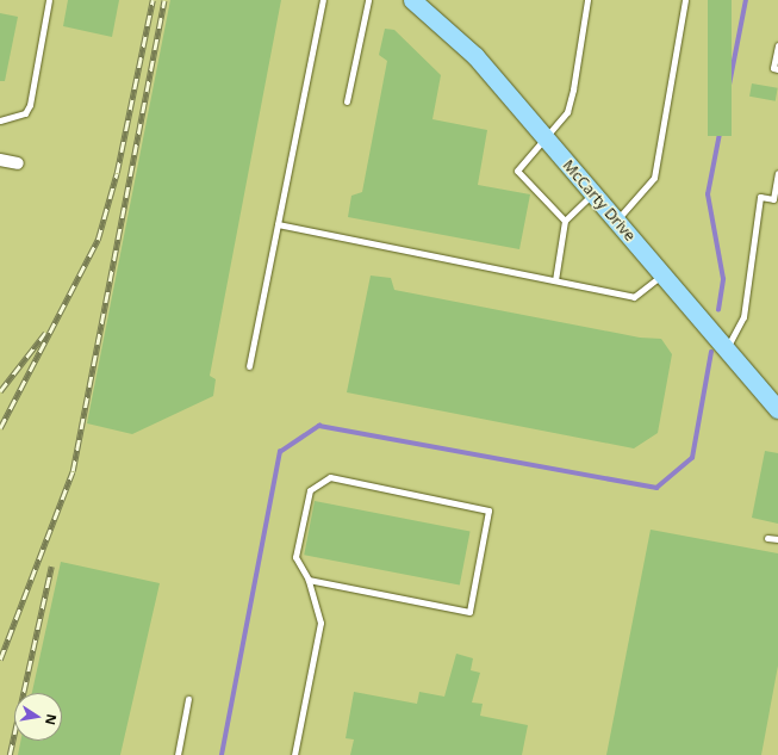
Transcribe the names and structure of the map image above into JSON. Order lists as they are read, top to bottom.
{
  "streets": {
    "main road": ["McCarty Drive"]
  },
  "north": "right"
}
